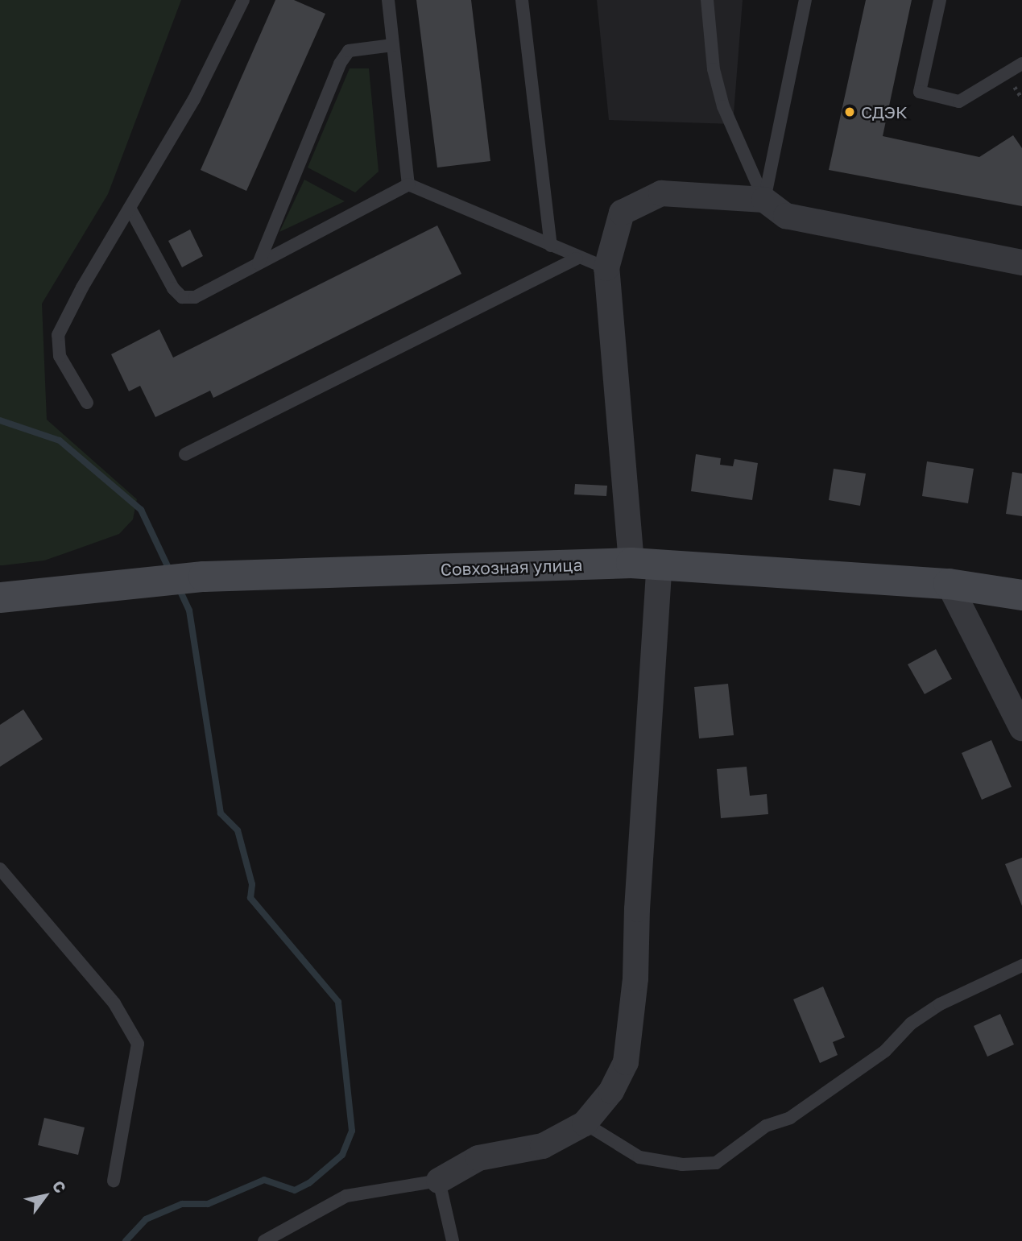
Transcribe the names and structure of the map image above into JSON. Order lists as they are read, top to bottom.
{
  "streets": {
    "main road": ["Совхозная улица"]
  },
  "places": ["СДЭК"],
  "north": "top right"
}
